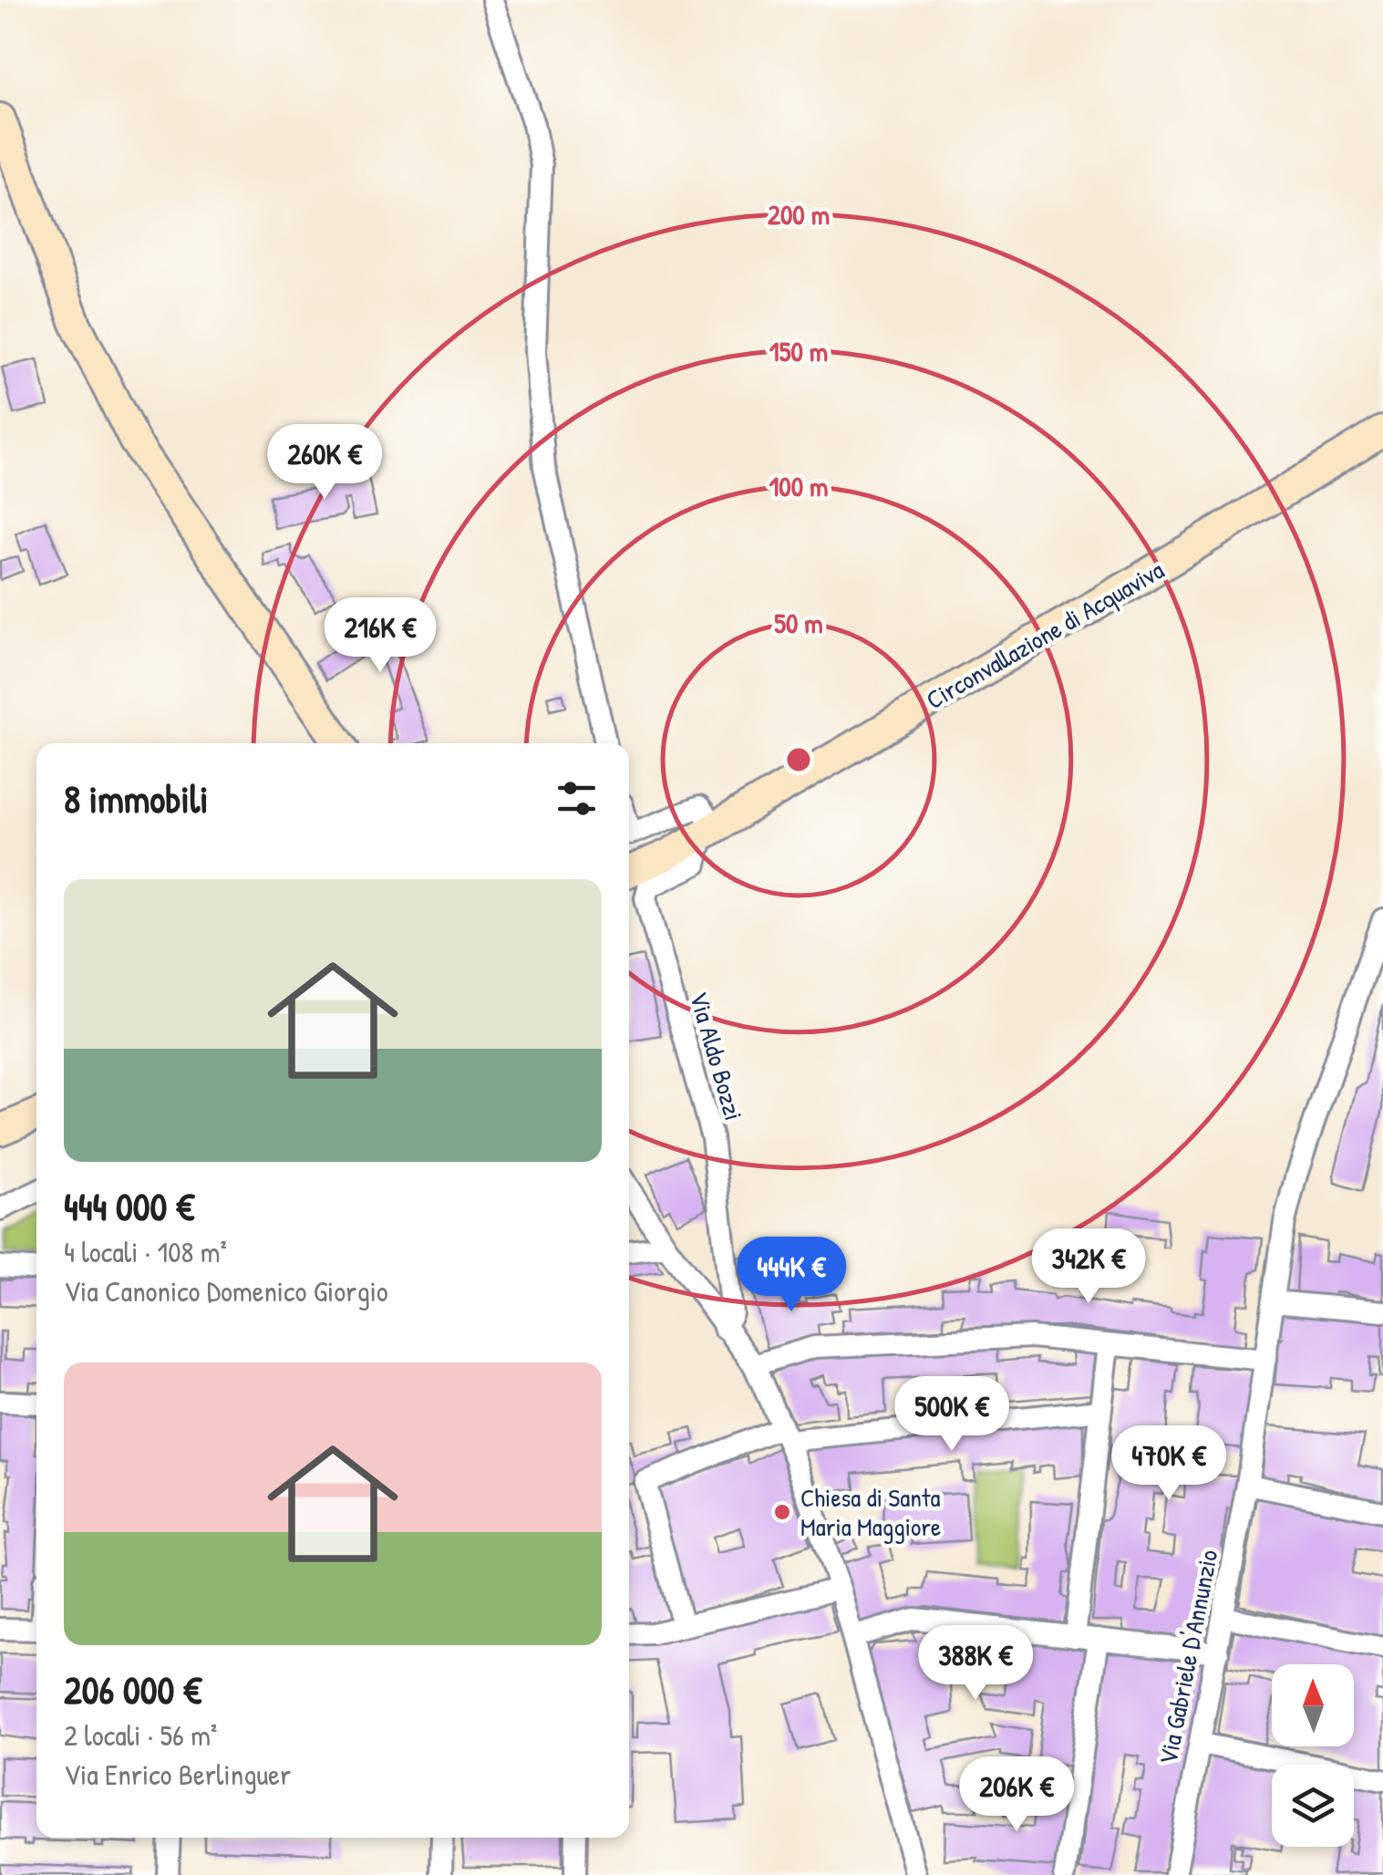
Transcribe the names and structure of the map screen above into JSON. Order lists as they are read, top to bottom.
{
  "streets": {
    "main road": ["Circonvallazione di Acquaviva"],
    "street": ["Via Aldo Bozzi", "Via Gabriele D'Annunzio"]
  },
  "crossings": [
    ["Circonvallazione di Acquaviva", "Via Aldo Bozzi"]
  ],
  "places": ["Chiesa di Santa Maria Maggiore"],
  "north": "top",
  "page": {
    "price": [
      "260K €",
      "216K €",
      "342K €",
      "444K €",
      "500K €",
      "470K €",
      "388K €",
      "206K €"
    ],
    "heading": "8 immobili",
    "list": [
      {
        "name": "444 000 €",
        "note": "4 locali · 108 m² · Via Canonico Domenico Giorgio"
      },
      {
        "name": "206 000 €",
        "note": "2 locali · 56 m² · Via Enrico Berlinguer"
      }
    ]
  },
  "rings": [
    "200 m",
    "150 m",
    "100 m",
    "50 m"
  ]
}
